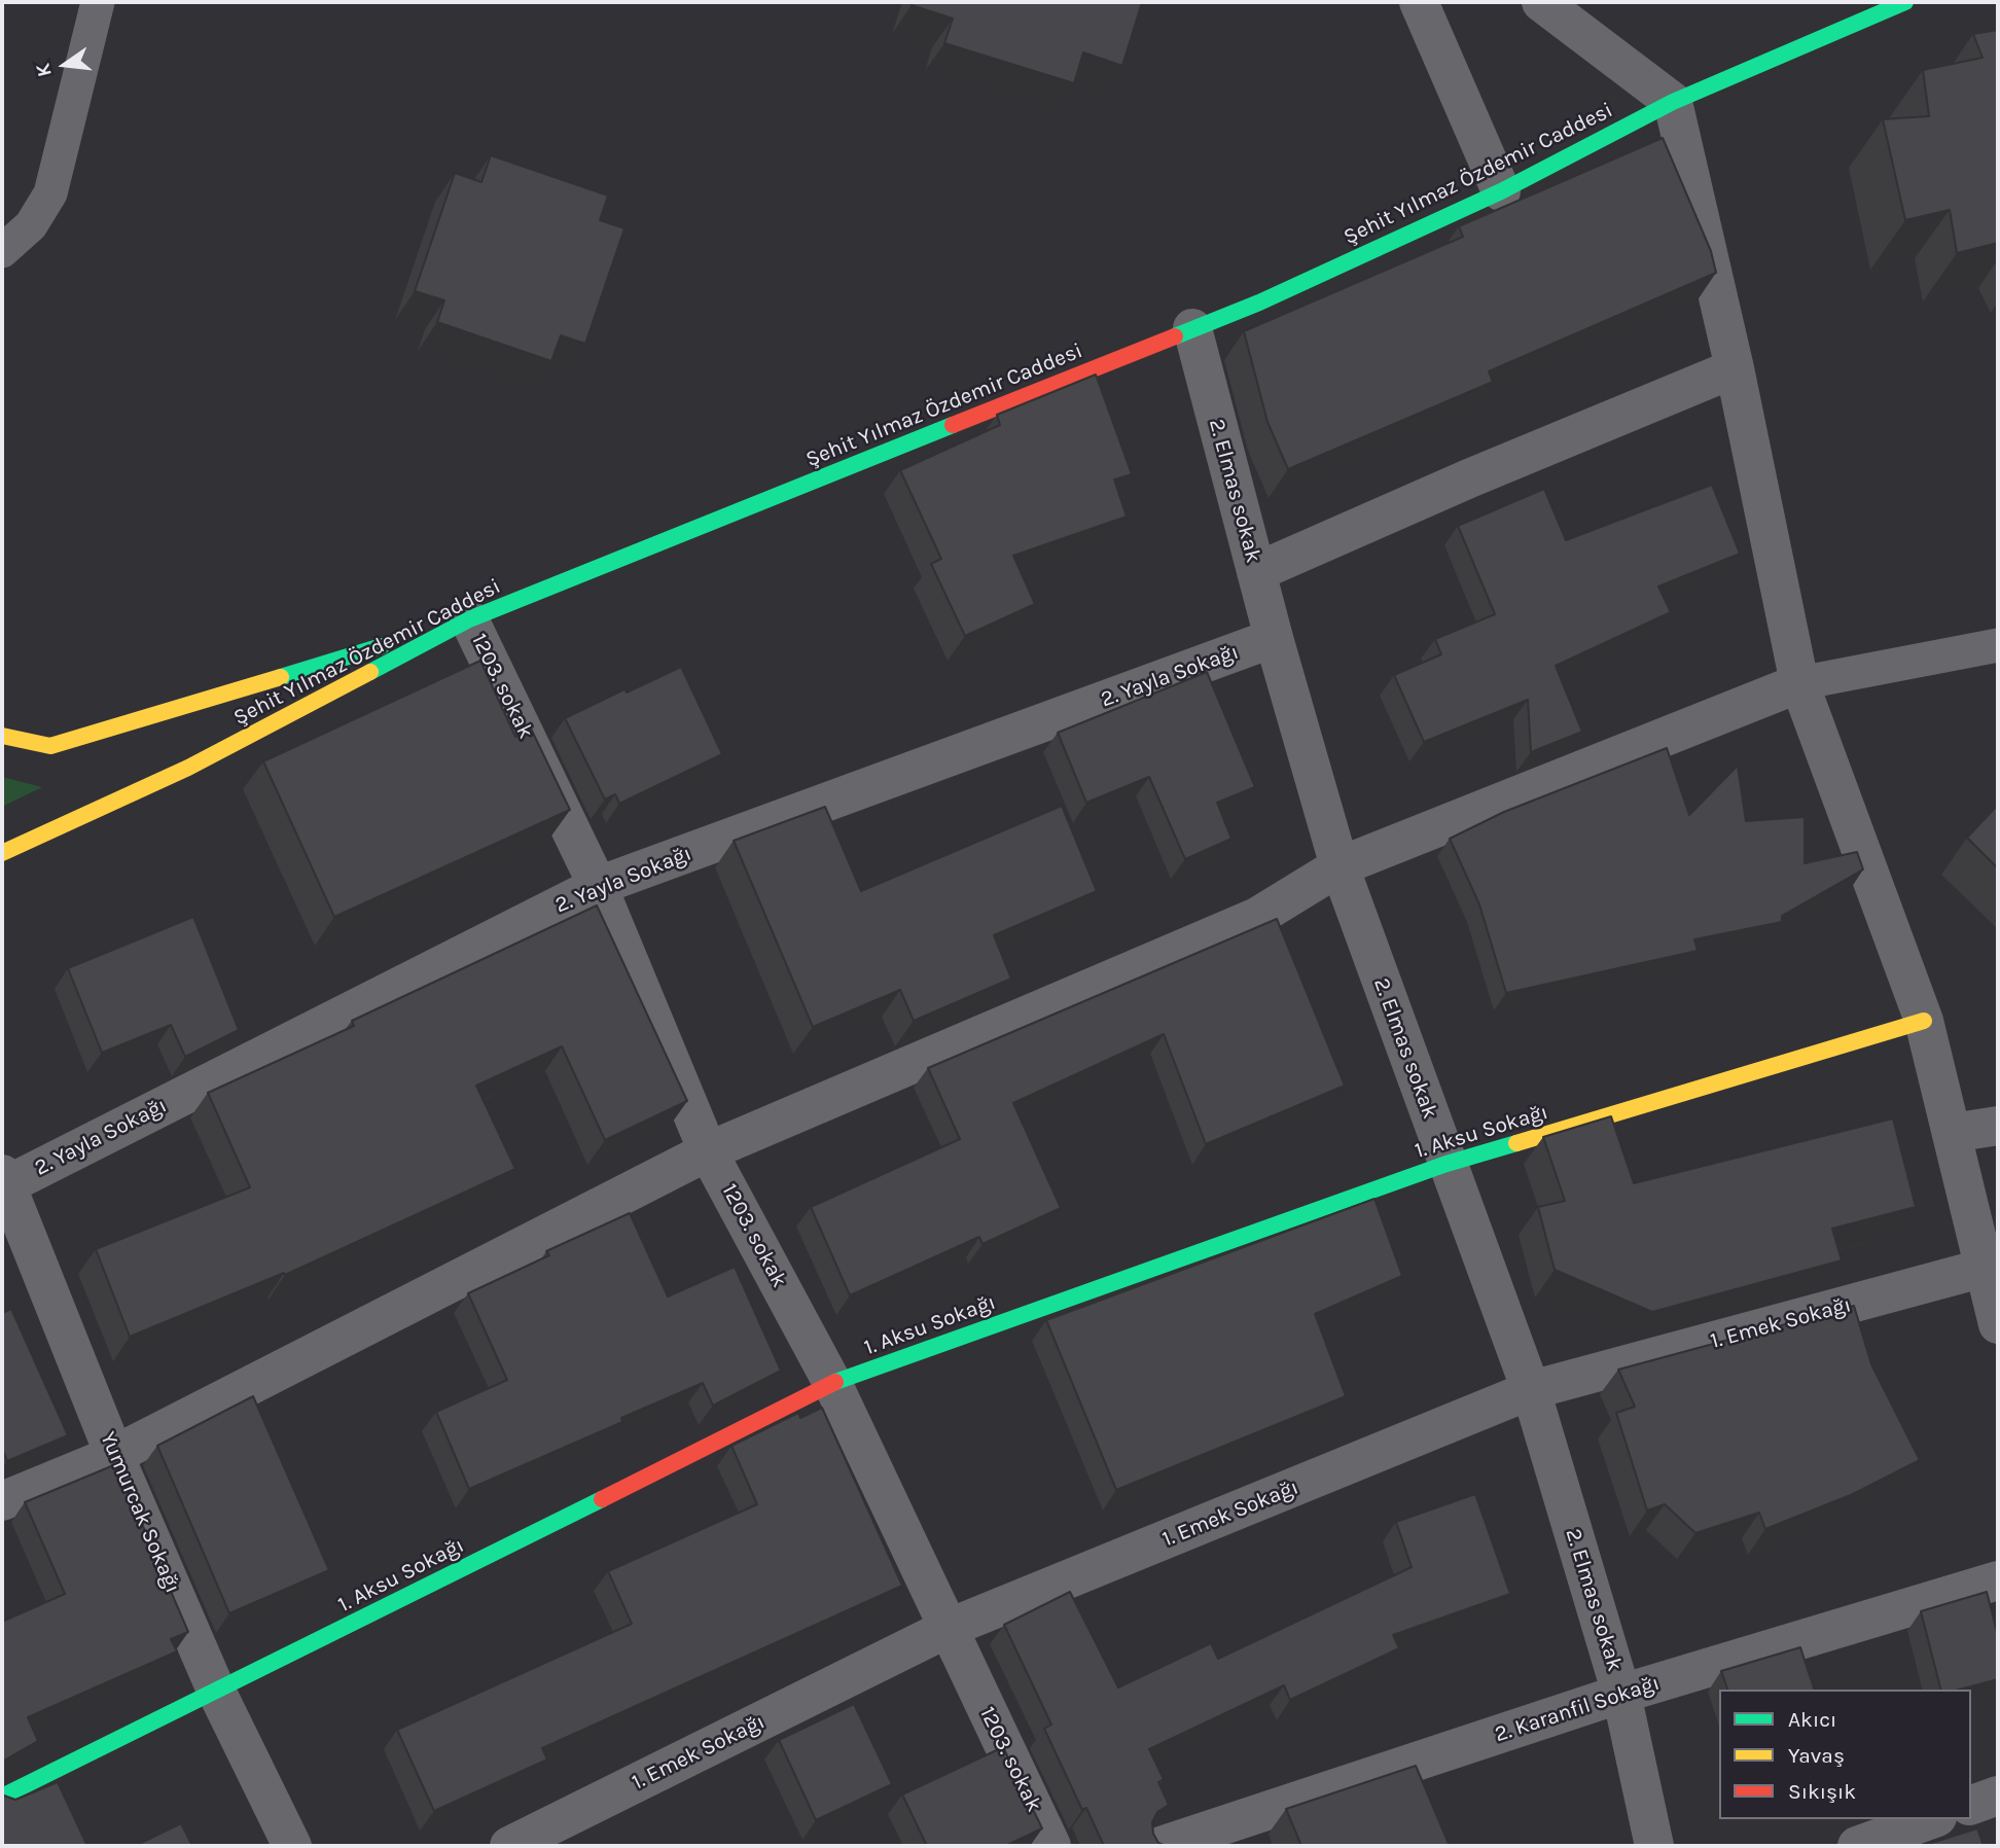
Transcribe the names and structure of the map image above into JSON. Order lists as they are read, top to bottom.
{
  "streets": {
    "street": [
      "Şehit Yılmaz Özdemir Caddesi",
      "2. Elmas sokak",
      "2. Yayla Sokağı",
      "1203. sokak",
      "1. Aksu Sokağı",
      "1. Emek Sokağı",
      "Yumurcak Sokağı",
      "2. Karanfil Sokağı"
    ]
  },
  "crossings": [
    ["Şehit Yılmaz Özdemir Caddesi", "2. Elmas sokak"],
    ["Şehit Yılmaz Özdemir Caddesi", "1203. sokak"],
    ["2. Elmas sokak", "2. Yayla Sokağı"],
    ["2. Elmas sokak", "1. Aksu Sokağı"],
    ["2. Elmas sokak", "1. Emek Sokağı"],
    ["2. Elmas sokak", "2. Karanfil Sokağı"],
    ["2. Yayla Sokağı", "1203. sokak"],
    ["2. Yayla Sokağı", "Yumurcak Sokağı"],
    ["1203. sokak", "1. Aksu Sokağı"],
    ["1203. sokak", "1. Emek Sokağı"],
    ["1. Aksu Sokağı", "Yumurcak Sokağı"]
  ],
  "legend": ["Akıcı", "Yavaş", "Sıkışık"],
  "north": "left"
}
